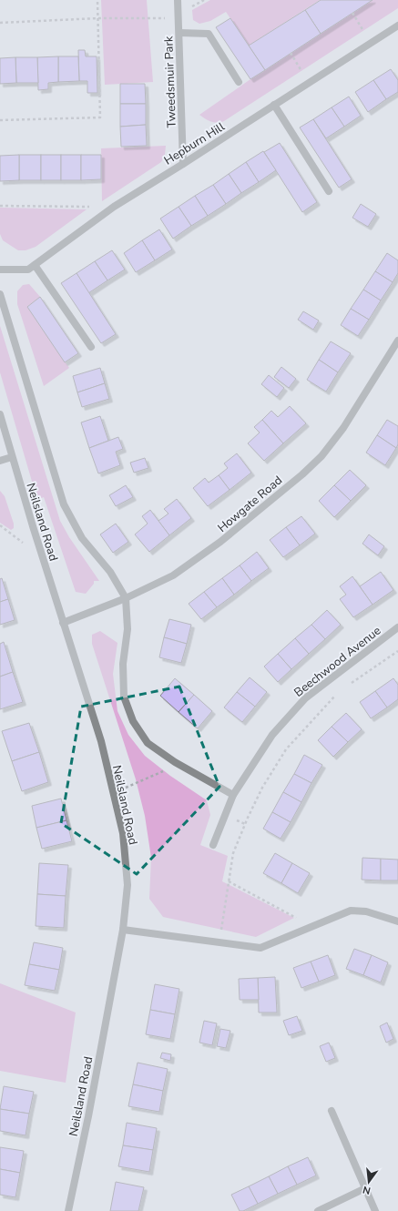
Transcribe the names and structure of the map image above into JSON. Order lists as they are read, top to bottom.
{
  "streets": {
    "street": [
      "Tweedsmuir Park",
      "Hepburn Hill",
      "Howgate Road",
      "Neilsland Road",
      "Beechwood Avenue"
    ]
  },
  "crossings": [
    ["Tweedsmuir Park", "Hepburn Hill"],
    ["Howgate Road", "Neilsland Road"]
  ],
  "north": "bottom"
}
